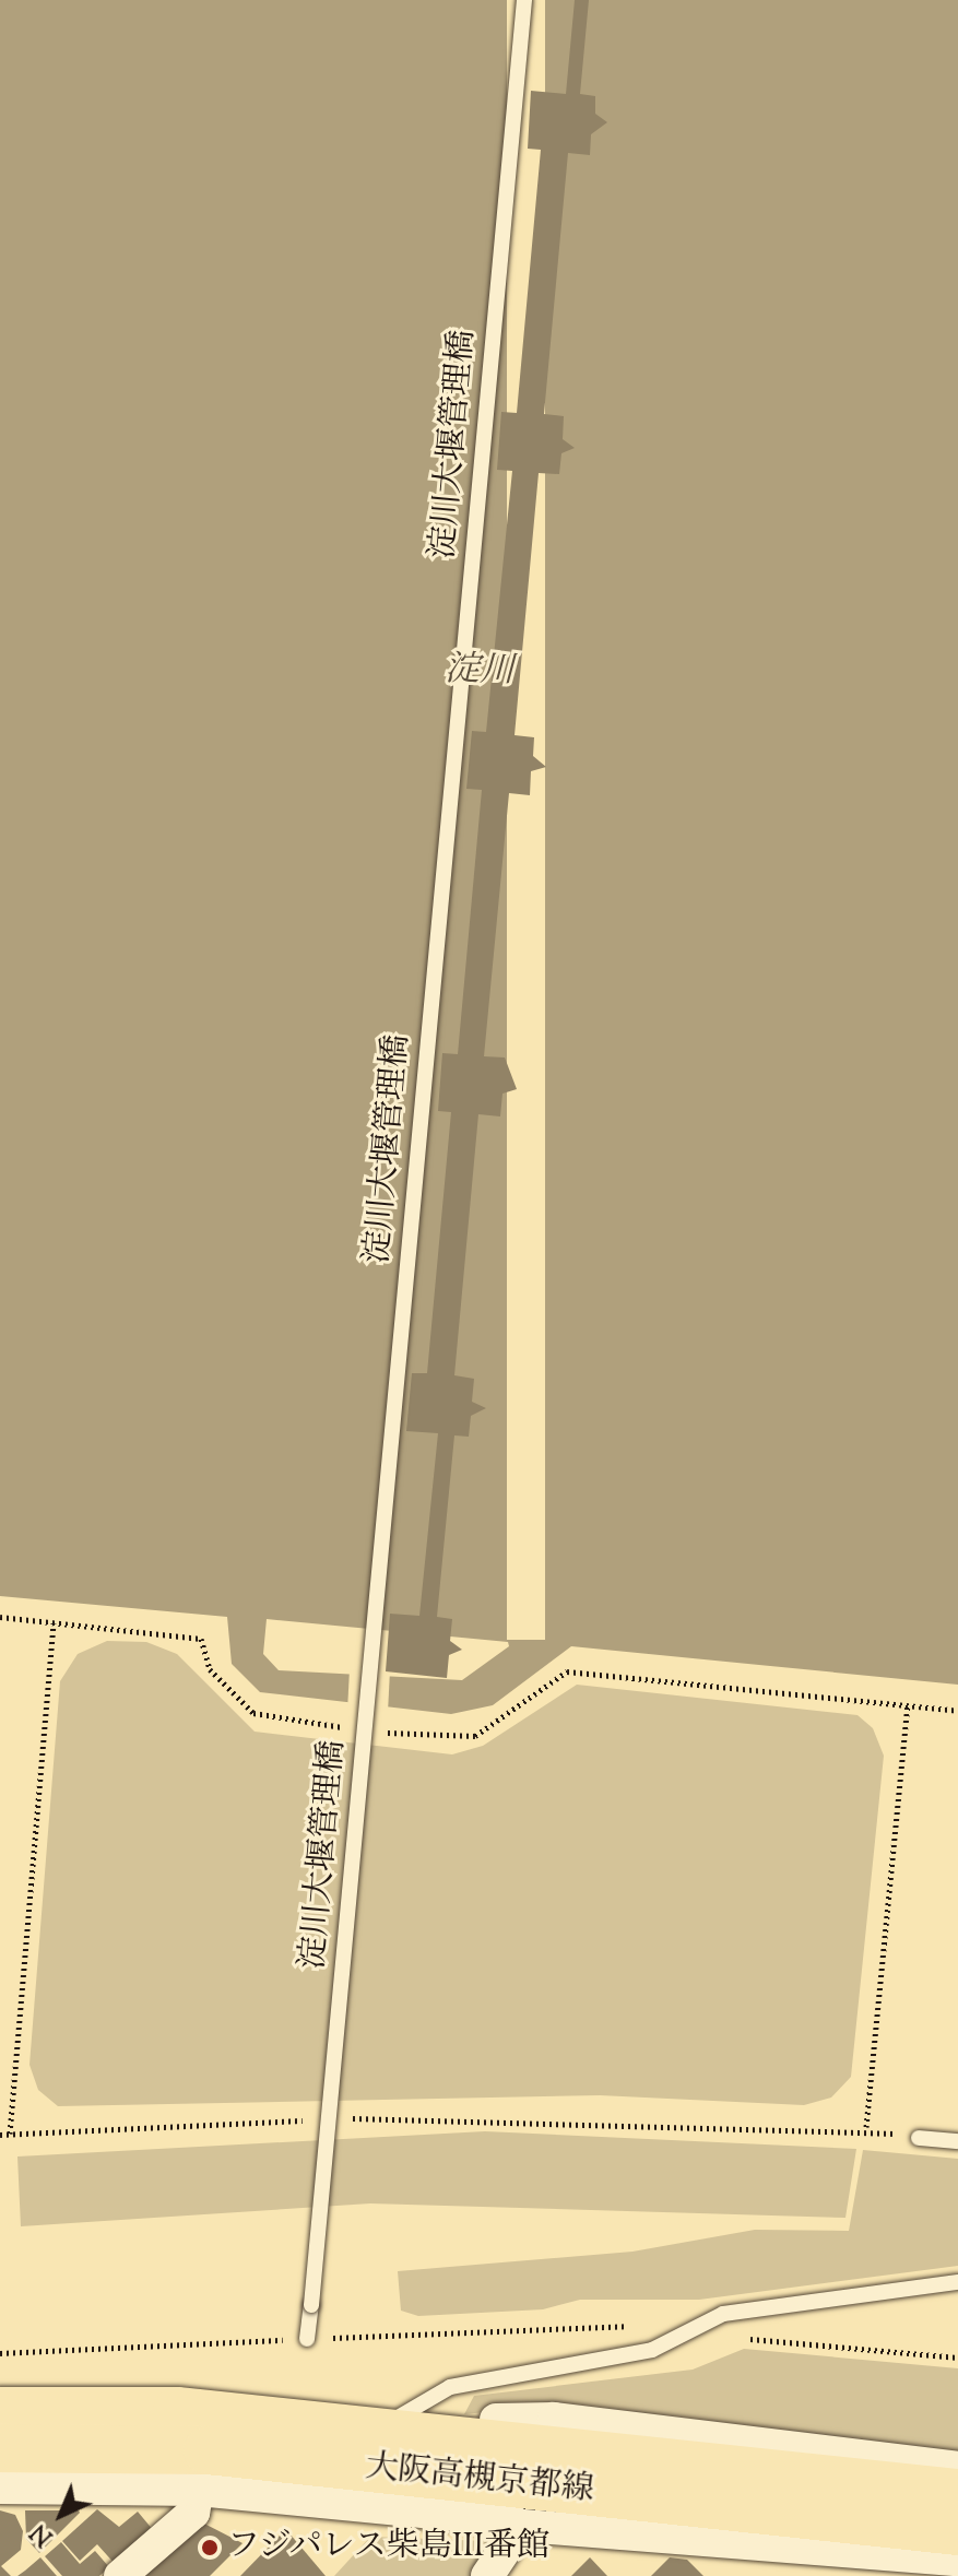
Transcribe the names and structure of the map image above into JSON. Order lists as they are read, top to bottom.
{
  "streets": {
    "main road": ["大阪高槻京都線"],
    "lane": ["淀川大堰管理橋"]
  },
  "water": ["淀川"],
  "places": ["フジパレス柴島III番館"],
  "north": "bottom left"
}
